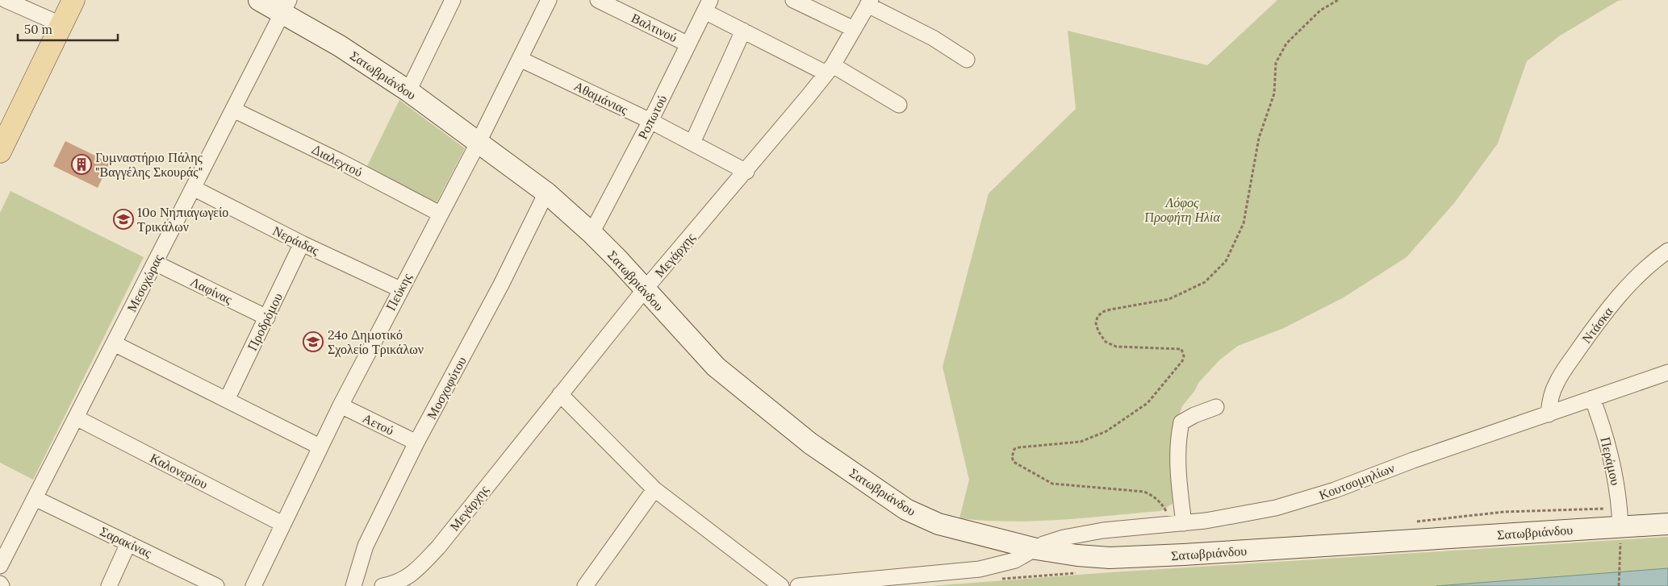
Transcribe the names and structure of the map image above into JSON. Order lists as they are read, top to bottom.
{
  "streets": {
    "street": [
      "Βαλτινού",
      "Σατωβριάνδου",
      "Αθαμάνιας",
      "Ροπωτού",
      "Διαλεχτού",
      "Νεράιδας",
      "Μεγάρχης",
      "Μεσοχώρας",
      "Λαφίνας",
      "Πεύκης",
      "Προδρόμου",
      "Ντάσκα",
      "Μοσχοφύτου",
      "Αετού",
      "Περάμου",
      "Καλονερίου",
      "Κουτσομηλίων",
      "Σαρακίνας"
    ]
  },
  "crossings": [
    ["Βαλτινού", "Ροπωτού"],
    ["Σατωβριάνδου", "Ροπωτού"],
    ["Σατωβριάνδου", "Μεγάρχης"],
    ["Σατωβριάνδου", "Μεσοχώρας"],
    ["Σατωβριάνδου", "Πεύκης"],
    ["Σατωβριάνδου", "Μοσχοφύτου"],
    ["Σατωβριάνδου", "Περάμου"],
    ["Σατωβριάνδου", "Κουτσομηλίων"],
    ["Αθαμάνιας", "Ροπωτού"],
    ["Αθαμάνιας", "Μεγάρχης"],
    ["Αθαμάνιας", "Πεύκης"],
    ["Διαλεχτού", "Μεσοχώρας"],
    ["Διαλεχτού", "Πεύκης"],
    ["Νεράιδας", "Μεσοχώρας"],
    ["Νεράιδας", "Πεύκης"],
    ["Νεράιδας", "Προδρόμου"],
    ["Μεσοχώρας", "Λαφίνας"],
    ["Μεσοχώρας", "Καλονερίου"],
    ["Μεσοχώρας", "Σαρακίνας"],
    ["Λαφίνας", "Προδρόμου"],
    ["Πεύκης", "Αετού"],
    ["Πεύκης", "Καλονερίου"],
    ["Ντάσκα", "Κουτσομηλίων"],
    ["Μοσχοφύτου", "Αετού"],
    ["Περάμου", "Κουτσομηλίων"]
  ],
  "parks": ["Λόφος Προφήτη Ηλία"],
  "places": {
    "building": ["Γυμναστήριο Πάλης \"Βαγγέλης Σκουράς\""],
    "school or university": ["10ο Νηπιαγωγείο Τρικάλων", "24ο Δημοτικό Σχολείο Τρικάλων"]
  },
  "scale_bar": "50 m"
}
